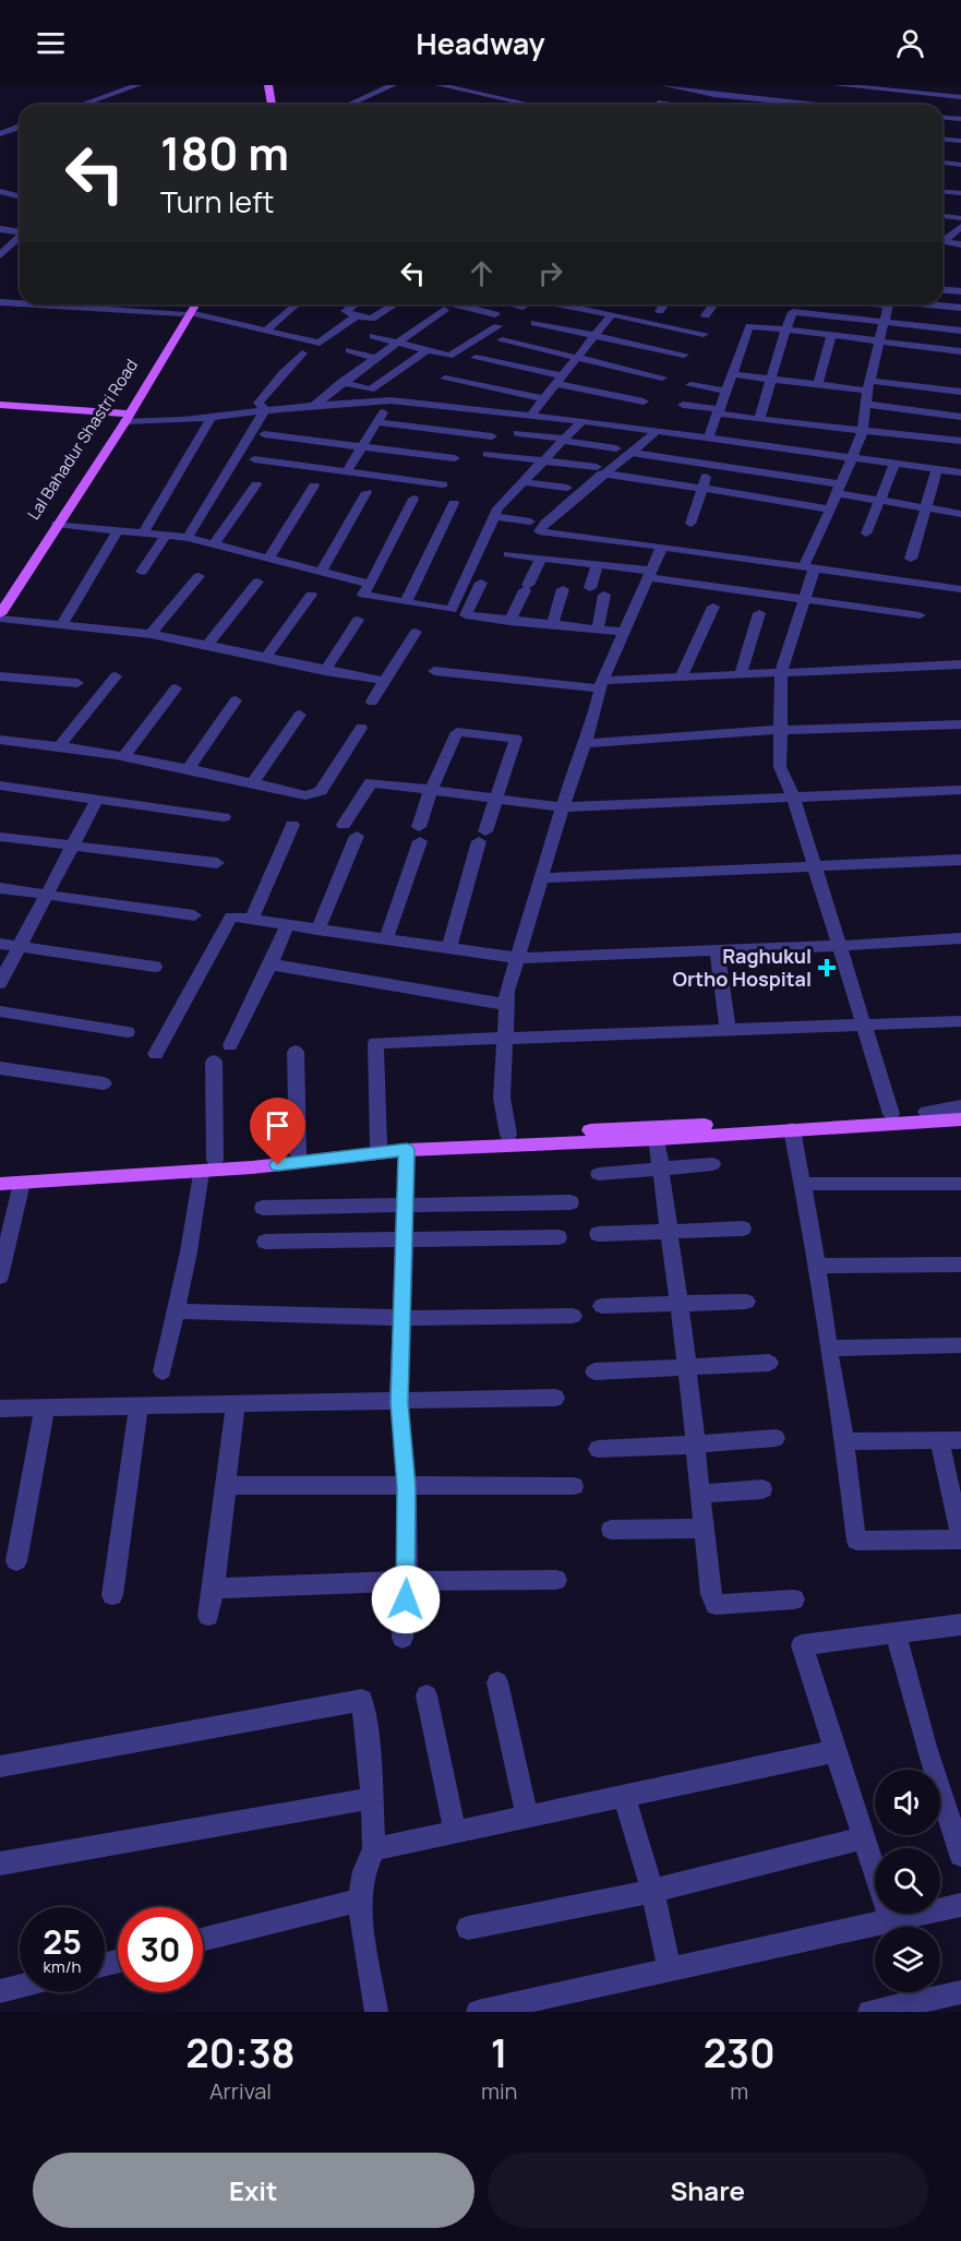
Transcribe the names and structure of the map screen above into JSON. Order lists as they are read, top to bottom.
{
  "streets": {
    "main road": ["Lal Bahadur Shastri Road"]
  },
  "places": {
    "health": ["Raghukul Ortho Hospital"]
  },
  "page": {
    "header": "Headway",
    "turn": ["180 m", "Turn left"],
    "speed": "25 km/h",
    "limit": "30",
    "eta": [
      "20:38",
      "Arrival",
      "1",
      "min",
      "230",
      "m"
    ],
    "buttons": ["Exit", "Share"]
  }
}
